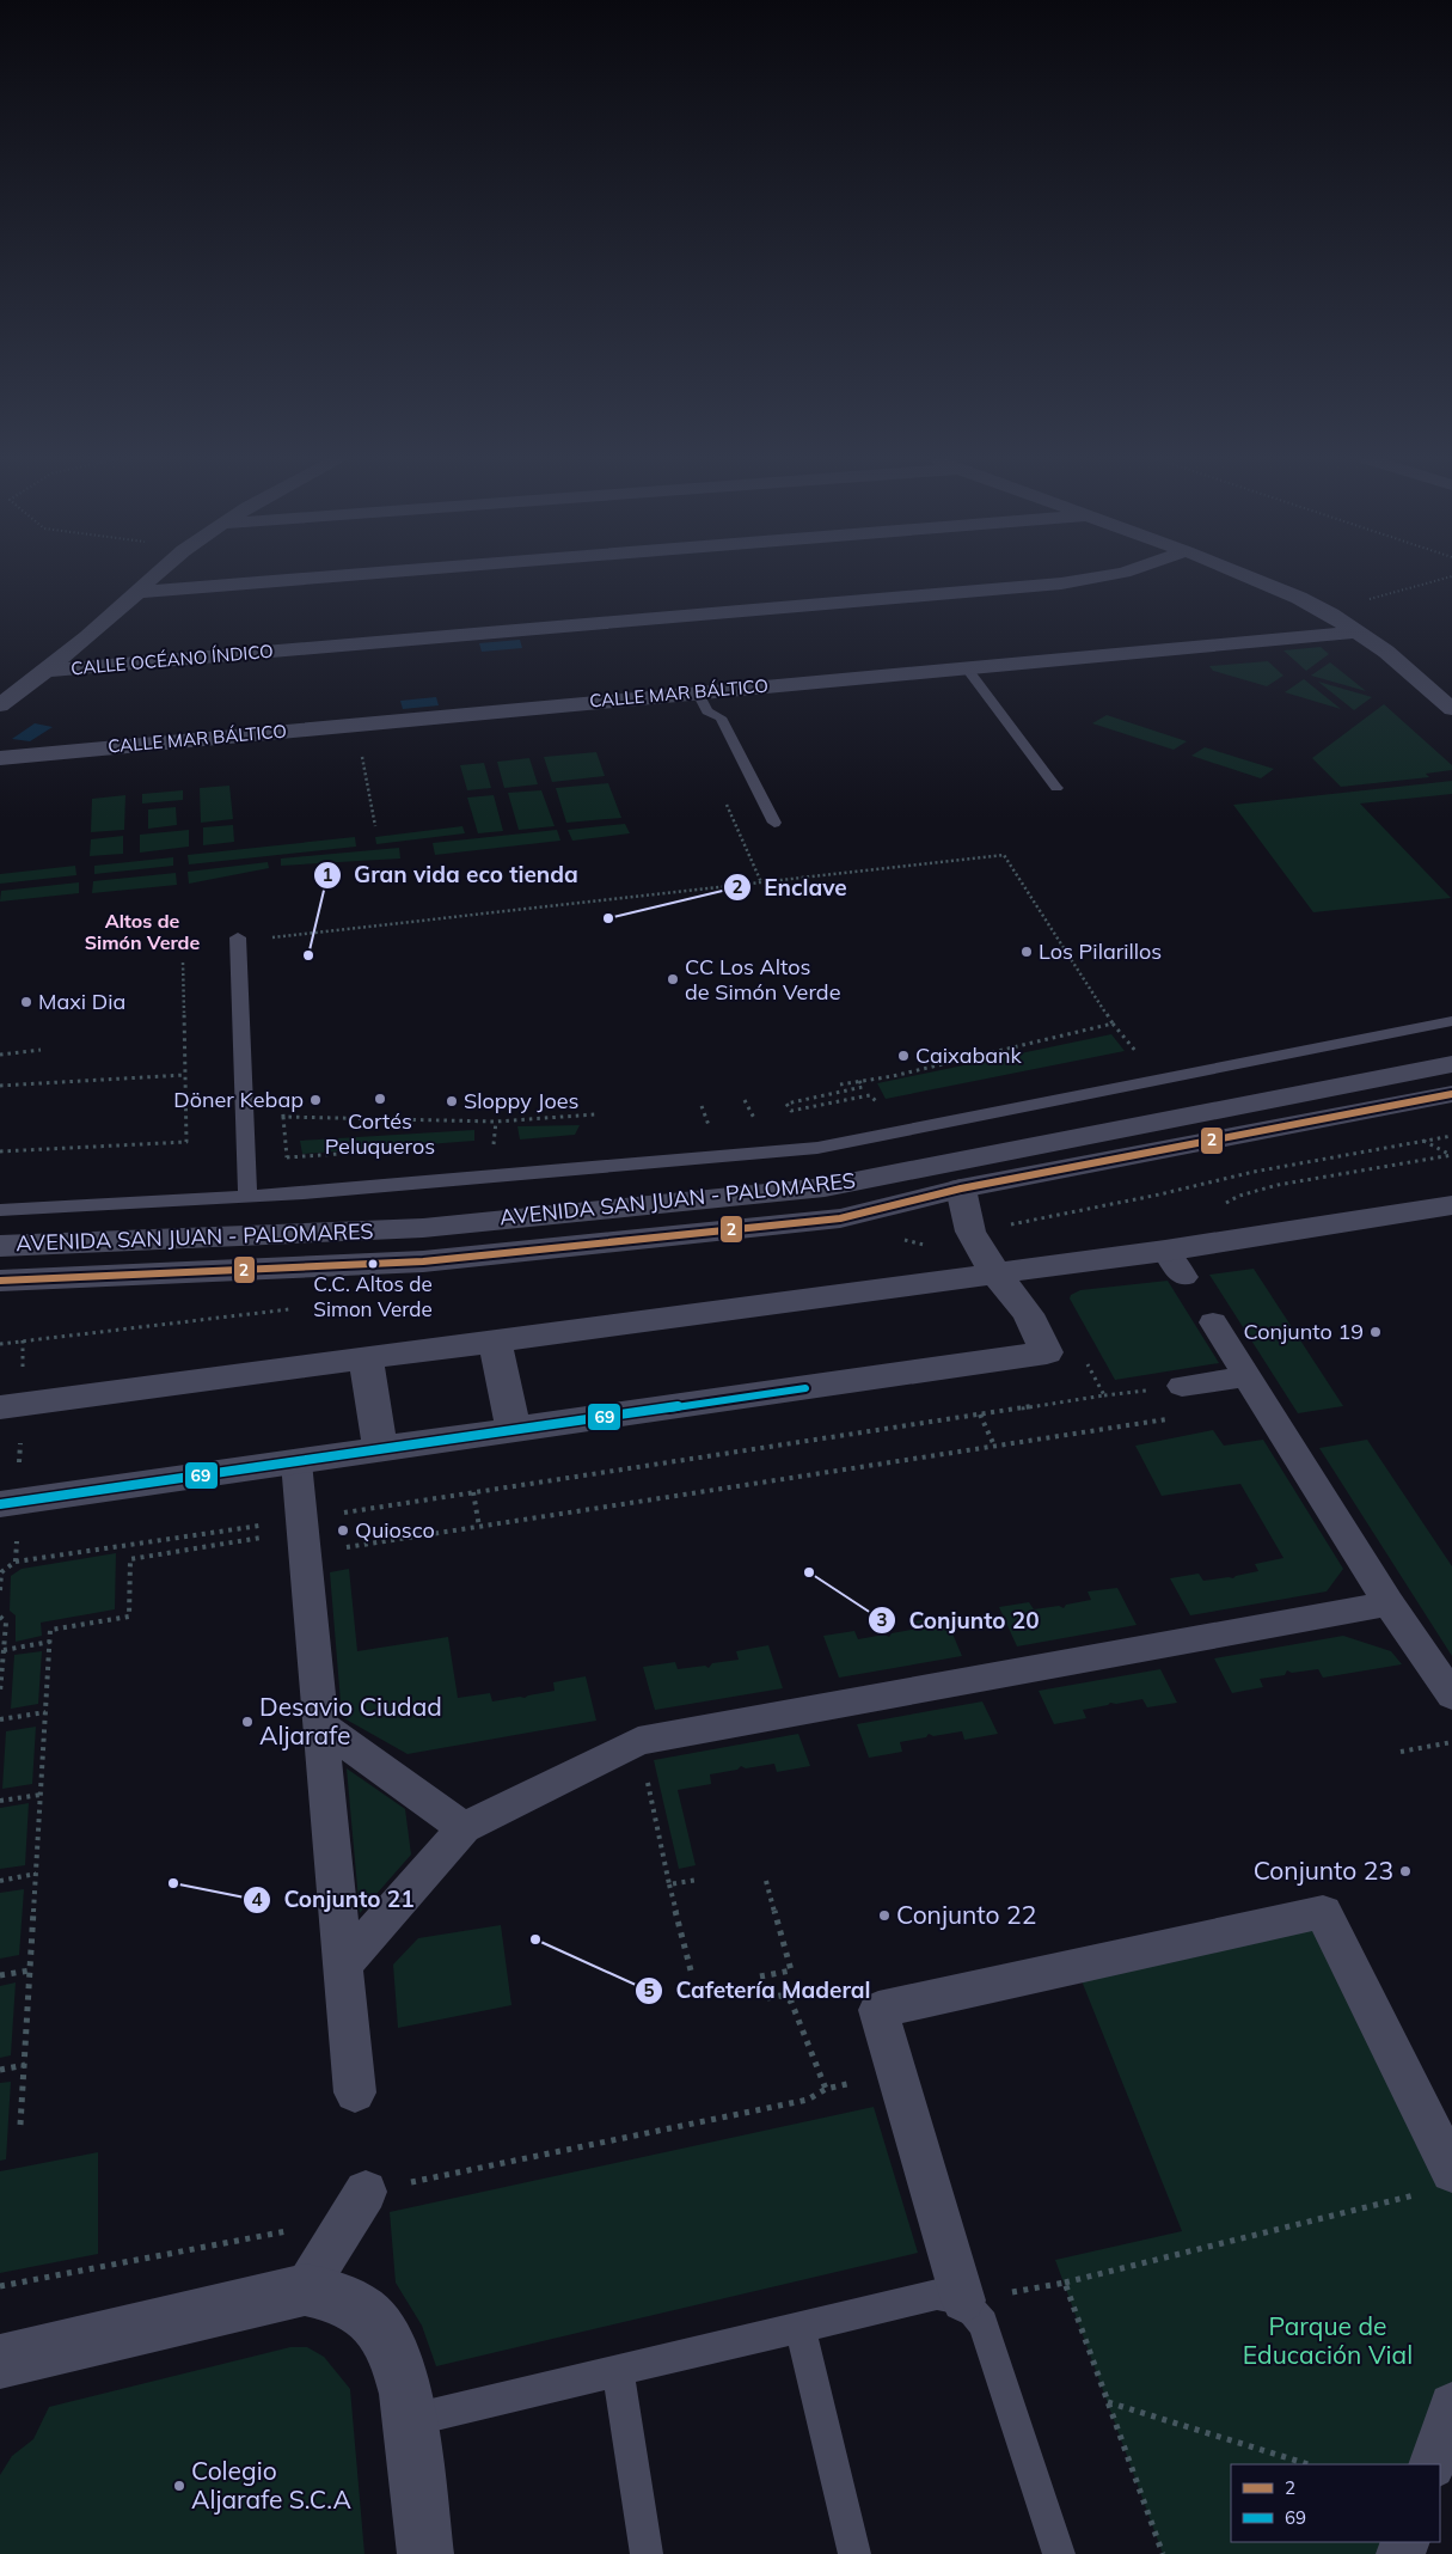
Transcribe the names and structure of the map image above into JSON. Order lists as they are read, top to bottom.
{
  "streets": {
    "street": ["CALLE OCÉANO ÍNDICO", "CALLE MAR BÁLTICO", "AVENIDA SAN JUAN - PALOMARES"]
  },
  "districts": ["Altos de Simón Verde"],
  "parks": ["Parque de Educación Vial"],
  "places": [
    "Enclave",
    "Los Pilarillos",
    "Gran vida eco tienda",
    "CC Los Altos de Simón Verde",
    "Maxi Dia",
    "Caixabank",
    "Cortés Peluqueros",
    "Döner Kebap",
    "Sloppy Joes",
    "C.C. Altos de Simon Verde",
    "Conjunto 19",
    "Quiosco",
    "Conjunto 20",
    "Desavio Ciudad Aljarafe",
    "Conjunto 23",
    "Conjunto 21",
    "Conjunto 22",
    "Cafetería Maderal",
    "Colegio Aljarafe S.C.A"
  ],
  "lines": ["transit line 2", "transit line 69"],
  "legend": ["2", "69"]
}
